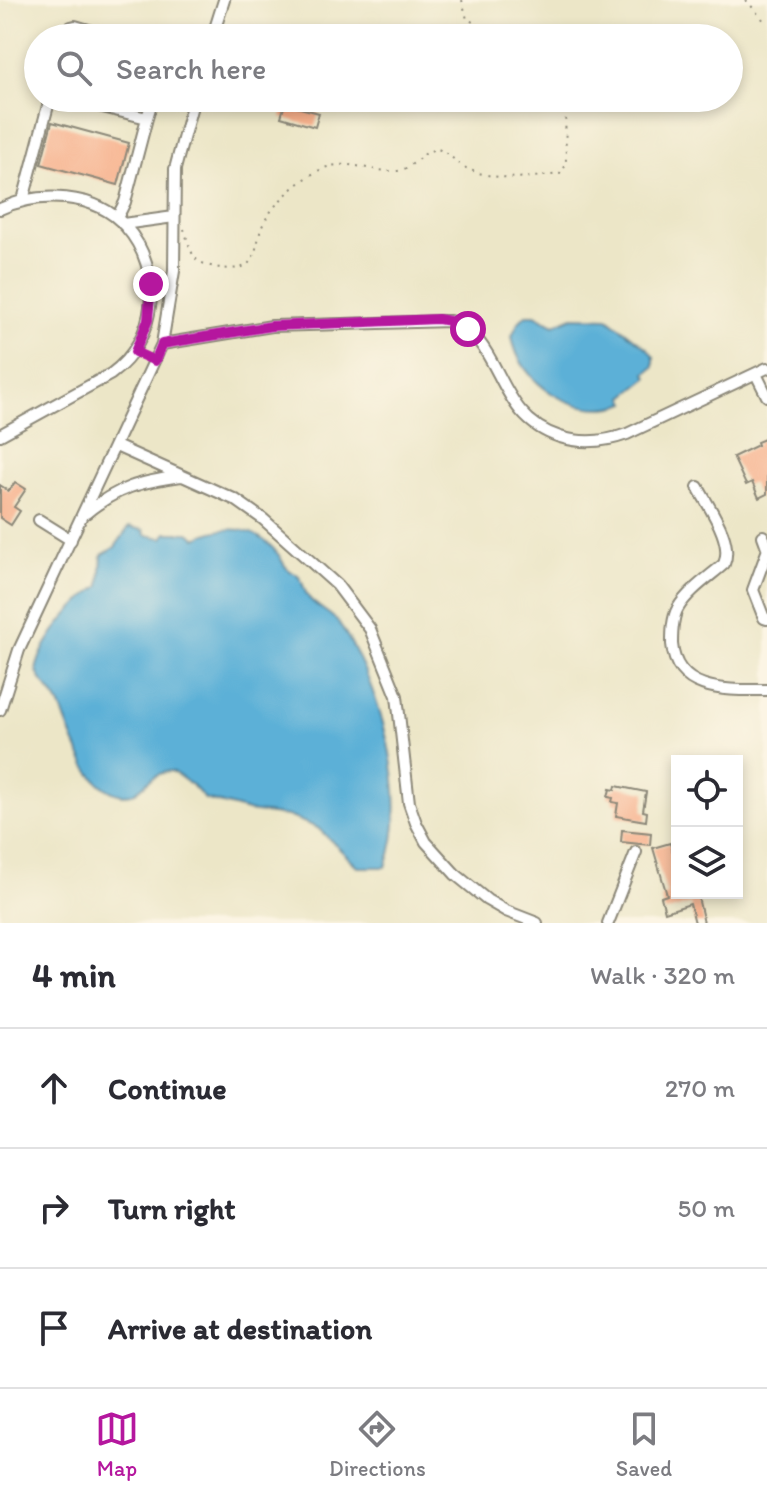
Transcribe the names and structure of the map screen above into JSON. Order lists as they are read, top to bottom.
{
  "page": {
    "search": "Search here",
    "heading": ["4 min", "Walk · 320 m"],
    "list": [
      ["Continue", "270 m"],
      ["Turn right", "50 m"],
      "Arrive at destination"
    ],
    "nav": ["Map", "Directions", "Saved"]
  }
}
